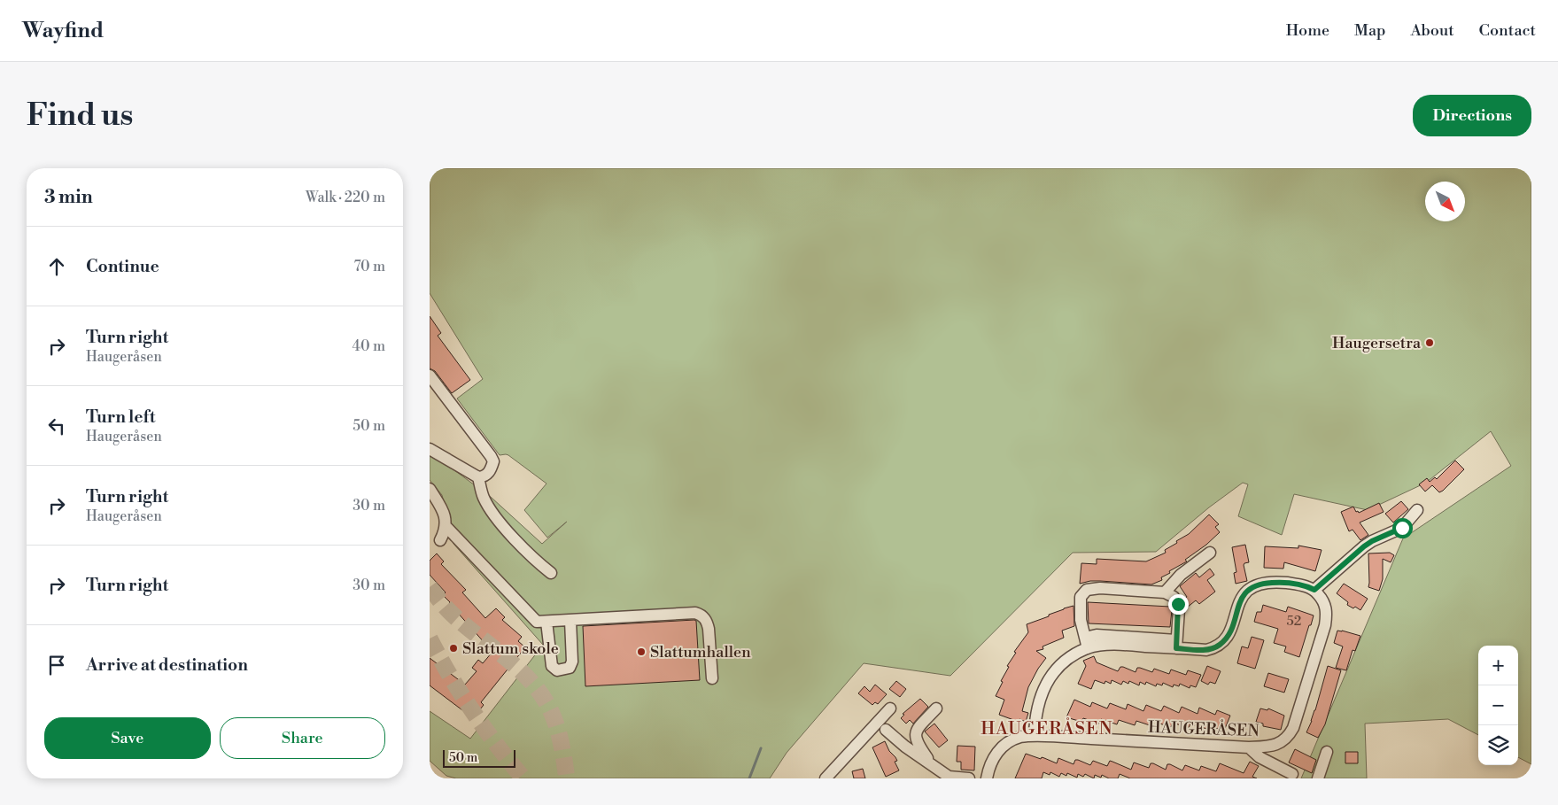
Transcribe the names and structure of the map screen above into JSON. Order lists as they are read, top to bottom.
{
  "streets": {
    "street": ["HAUGERÅSEN"]
  },
  "districts": ["HAUGERÅSEN"],
  "places": ["Haugersetra", "Slattum skole", "Slattumhallen"],
  "house_numbers": ["52"],
  "scale_bar": "50 m",
  "north": "bottom right",
  "page": {
    "header": "Wayfind",
    "nav": [
      "Home",
      "Map",
      "About",
      "Contact"
    ],
    "buttons": [
      "Directions",
      ["Save", "Share"]
    ],
    "title": "Find us",
    "heading": ["3 min", "Walk · 220 m"],
    "list": [
      ["Continue", "70 m"],
      ["Turn right", "Haugeråsen", "40 m"],
      ["Turn left", "Haugeråsen", "50 m"],
      ["Turn right", "Haugeråsen", "30 m"],
      ["Turn right", "30 m"],
      "Arrive at destination"
    ],
    "map_buttons": ["+", "−"],
    "scale": "50 m"
  }
}
